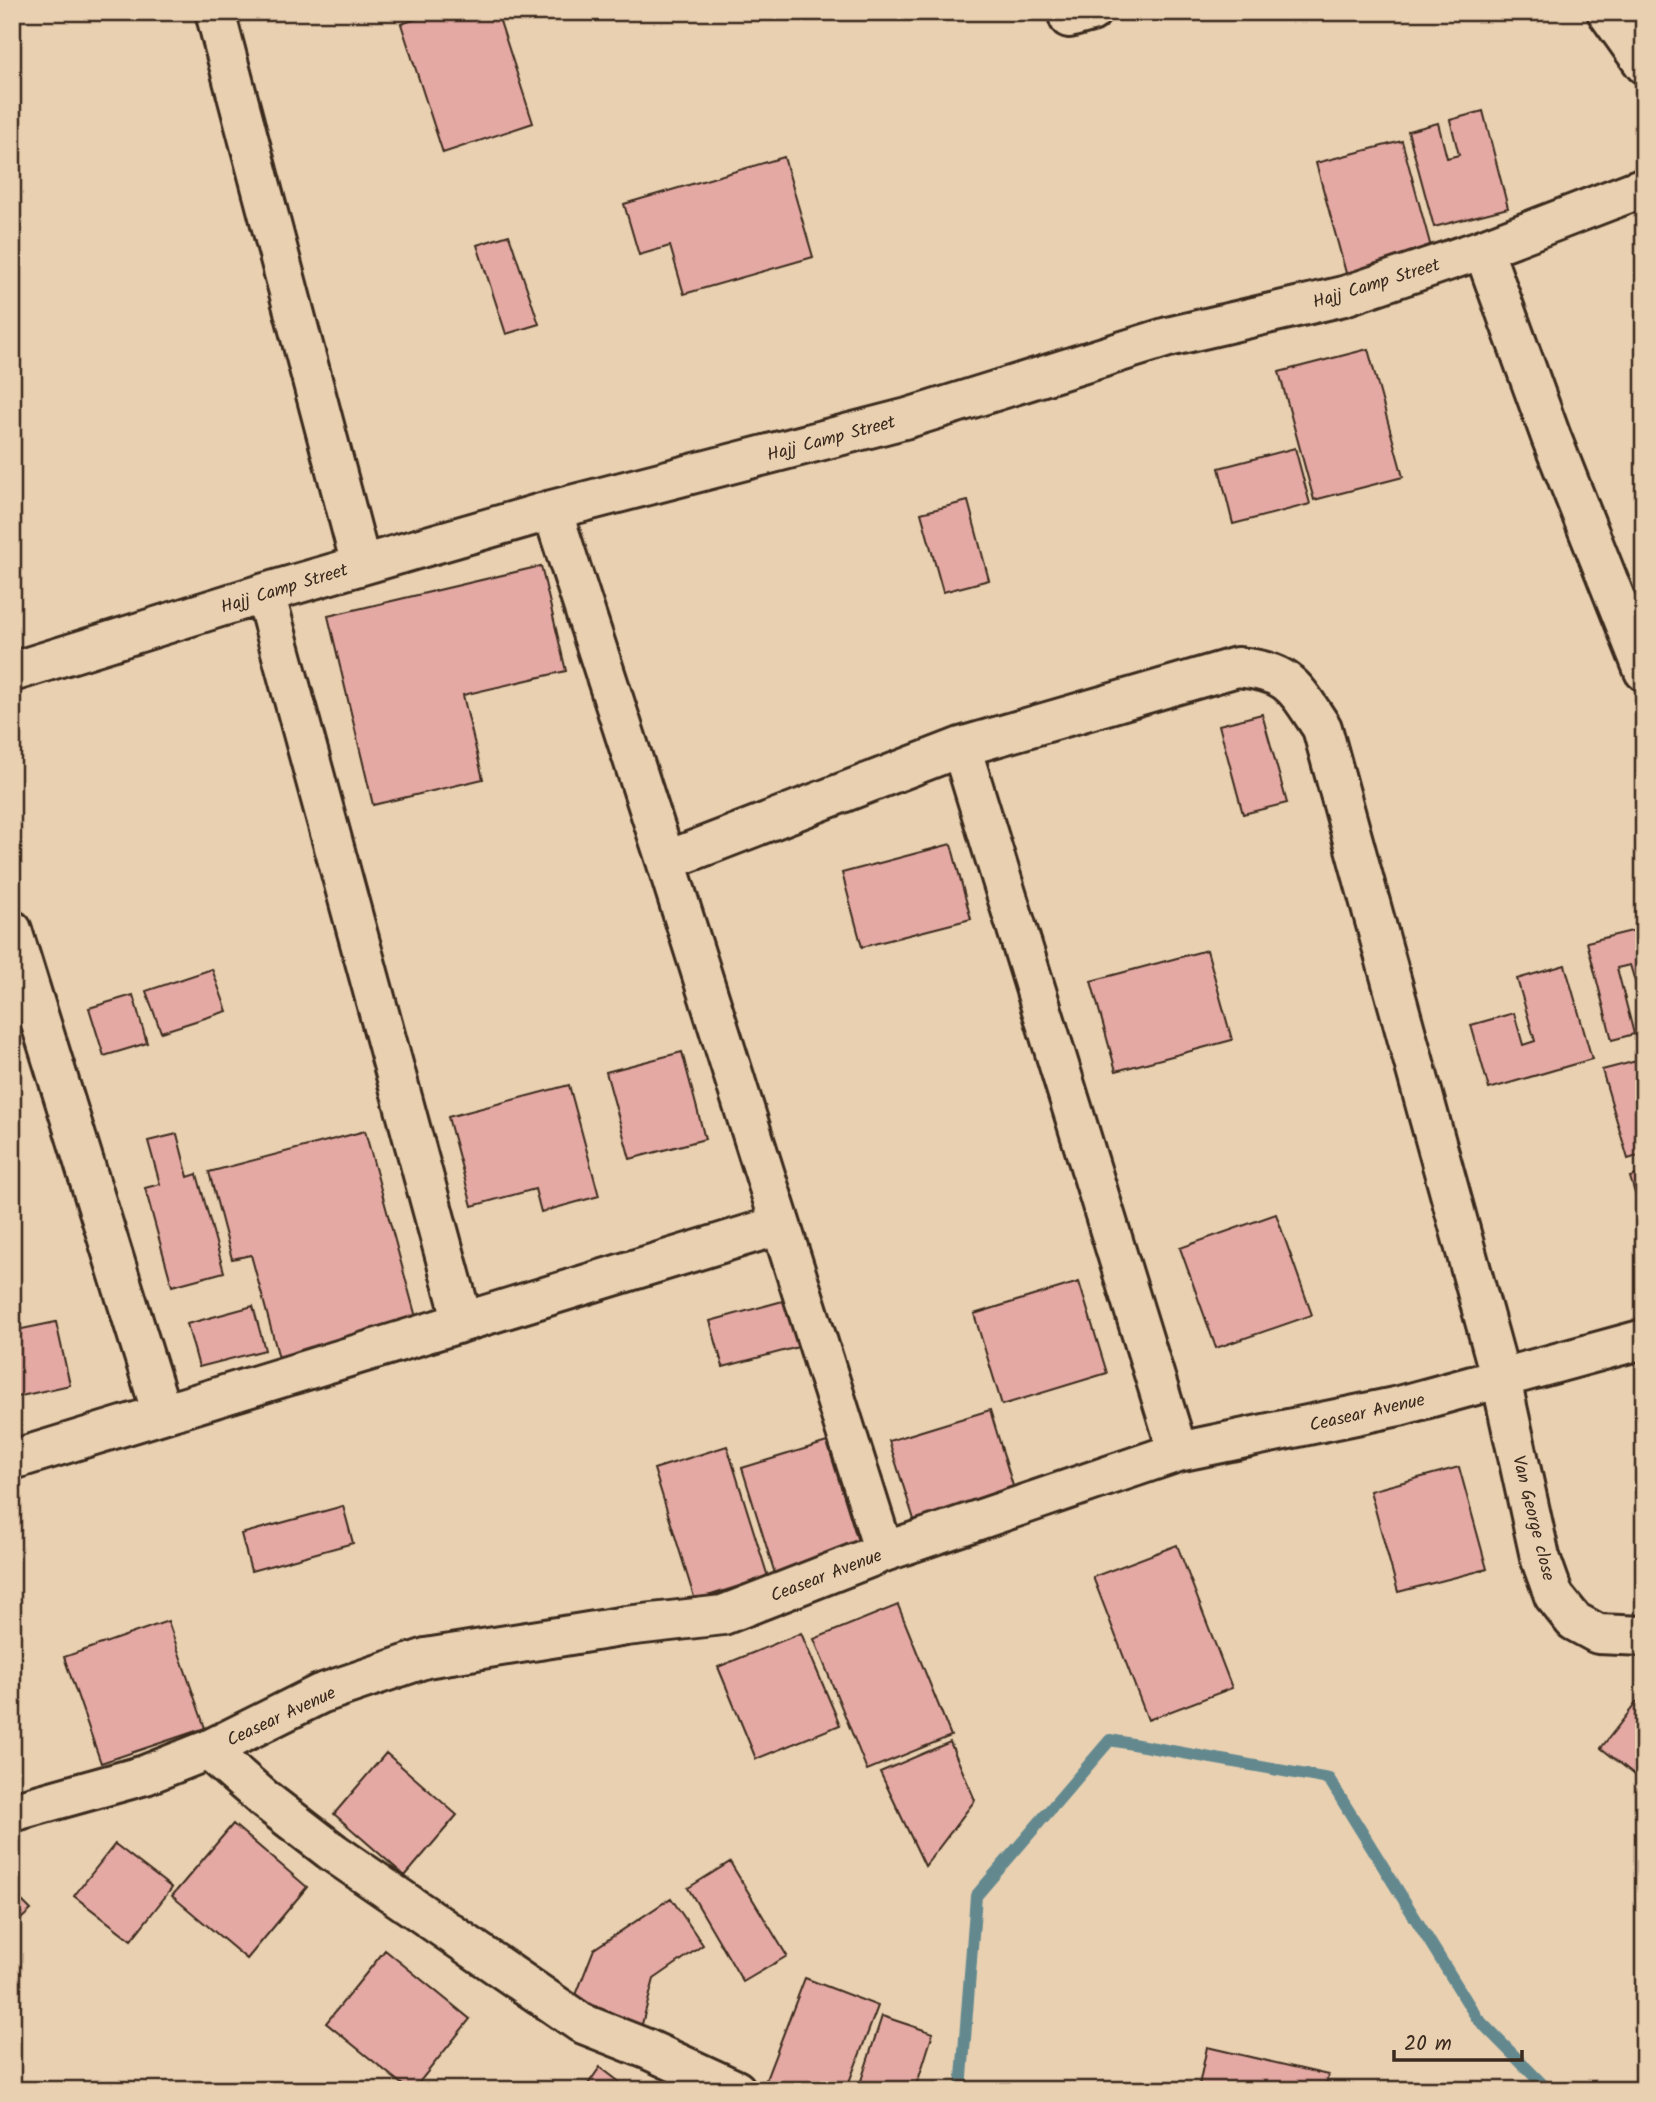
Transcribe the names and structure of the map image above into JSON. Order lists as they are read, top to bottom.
{
  "streets": {
    "street": ["Hajj Camp Street", "Ceasear Avenue", "Van George close"]
  },
  "crossings": [
    ["Ceasear Avenue", "Van George close"]
  ],
  "scale_bar": "20 m"
}
